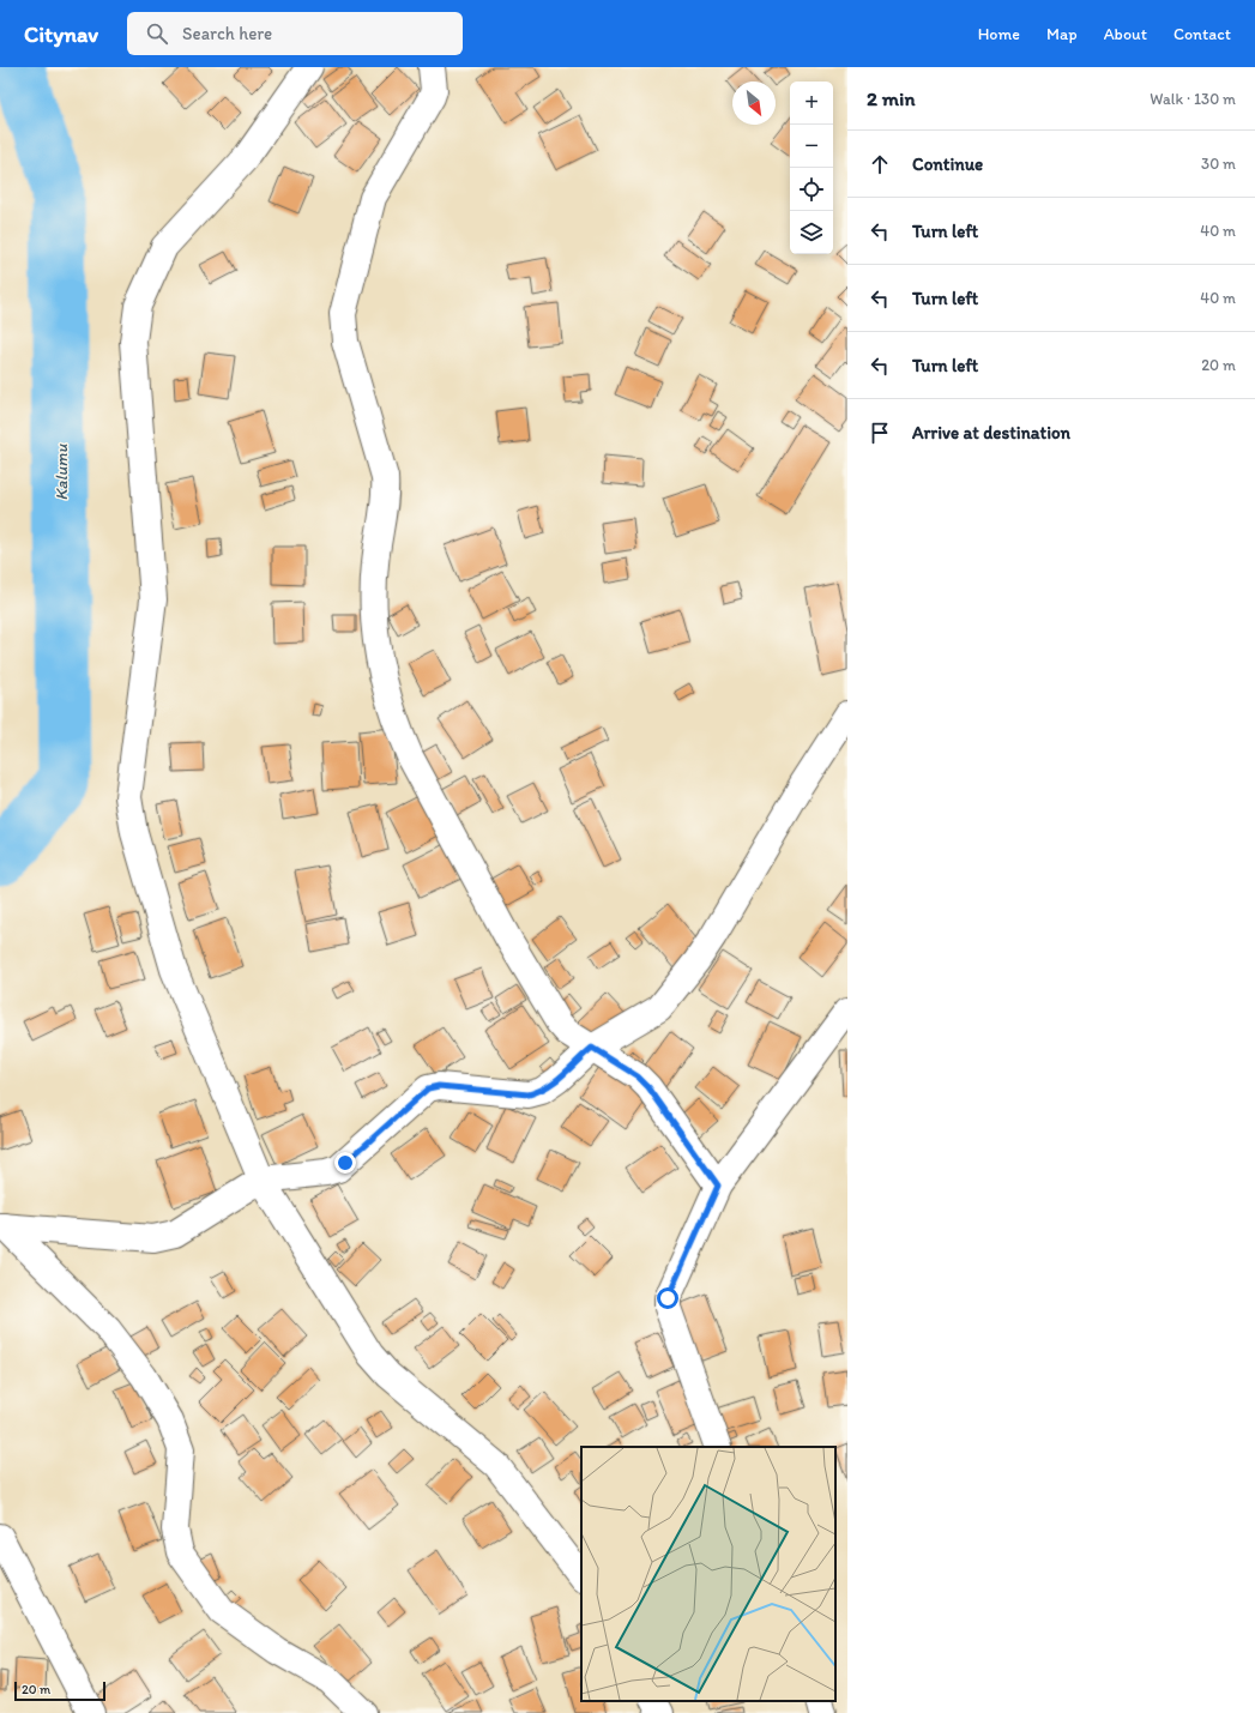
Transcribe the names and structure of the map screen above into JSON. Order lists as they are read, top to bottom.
{
  "water": ["Kalumu"],
  "scale_bar": "20 m",
  "north": "bottom right",
  "page": {
    "header": "Citynav",
    "search": "Search here",
    "nav": [
      "Home",
      "Map",
      "About",
      "Contact"
    ],
    "heading": ["2 min", "Walk · 130 m"],
    "map_buttons": ["+", "−"],
    "list": [
      ["Continue", "30 m"],
      ["Turn left", "40 m"],
      ["Turn left", "40 m"],
      ["Turn left", "20 m"],
      "Arrive at destination"
    ],
    "scale": "20 m"
  }
}
